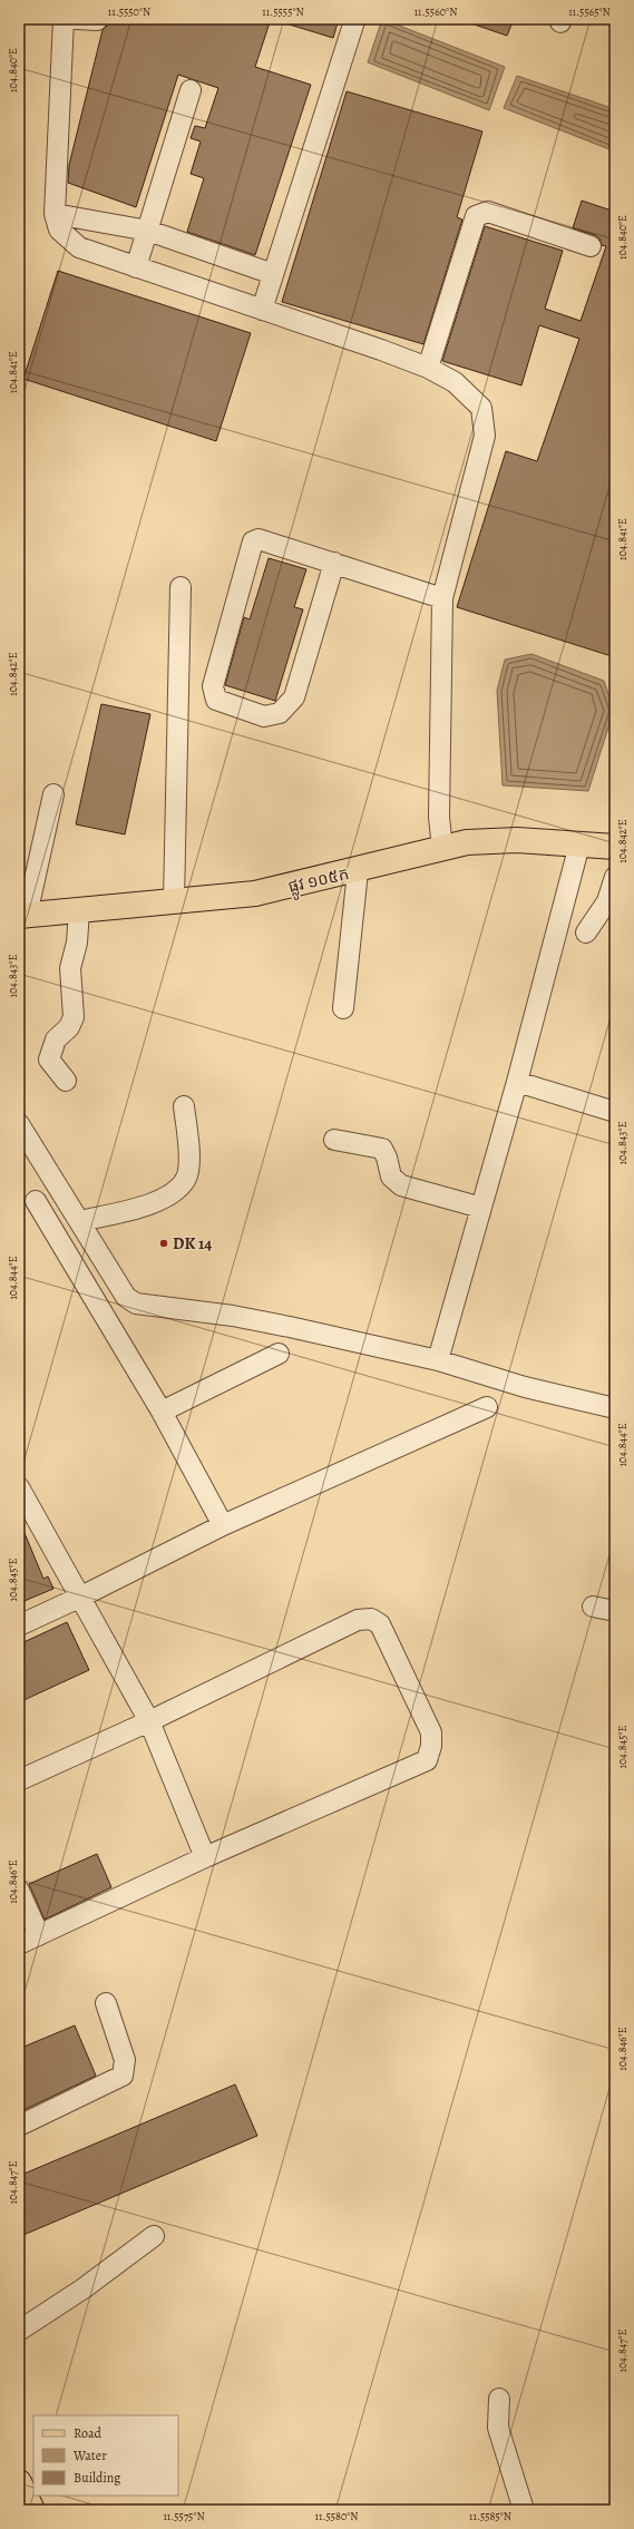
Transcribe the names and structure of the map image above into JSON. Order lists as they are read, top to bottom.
{
  "streets": {
    "main road": ["ផ្លូវ ១០៥ក"]
  },
  "places": ["DK 14"],
  "legend": ["Road", "Water", "Building"],
  "coordinates": [
    "11.5550°N",
    "11.5555°N",
    "11.5560°N",
    "11.5565°N",
    "104.840°E",
    "104.841°E",
    "104.842°E",
    "104.843°E",
    "104.844°E",
    "104.845°E",
    "104.846°E",
    "104.847°E",
    "11.5575°N",
    "11.5580°N",
    "11.5585°N"
  ]
}
